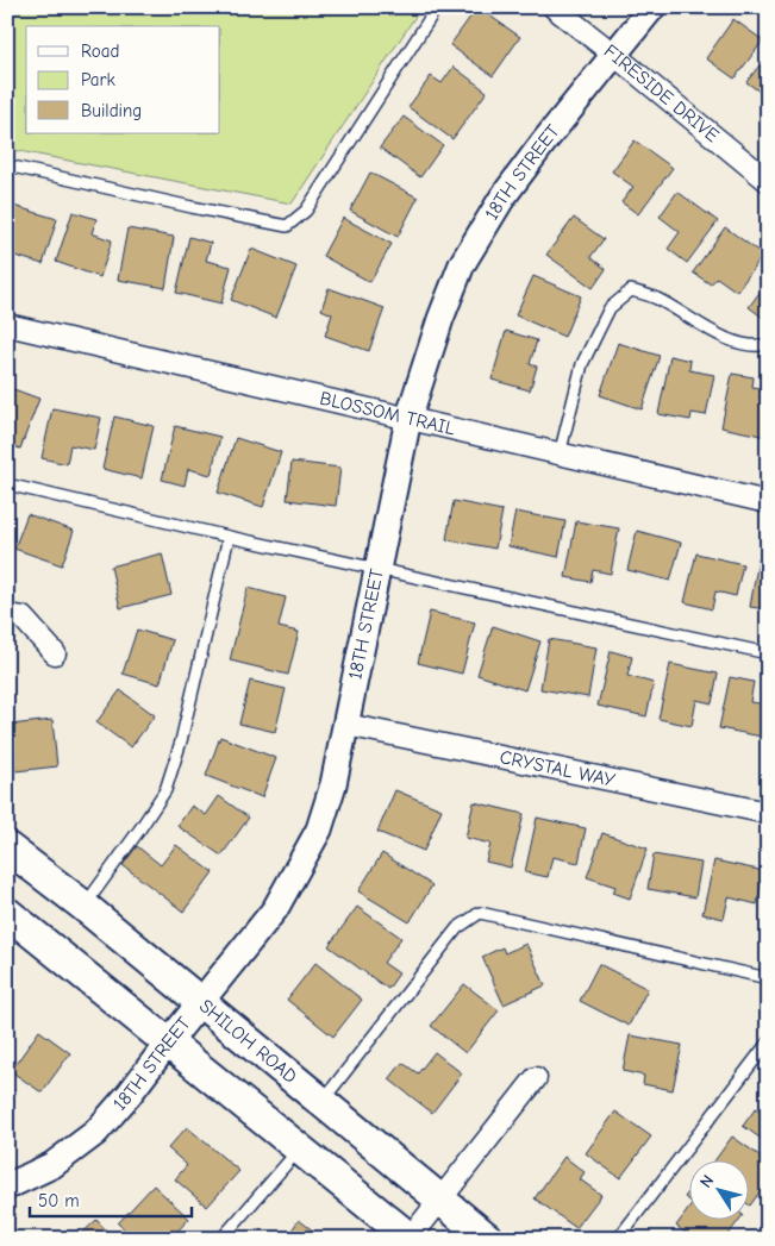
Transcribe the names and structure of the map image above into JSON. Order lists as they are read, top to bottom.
{
  "streets": {
    "main road": ["SHILOH ROAD"],
    "street": [
      "FIRESIDE DRIVE",
      "18TH STREET",
      "BLOSSOM TRAIL",
      "CRYSTAL WAY"
    ]
  },
  "crossings": [
    ["FIRESIDE DRIVE", "18TH STREET"],
    ["18TH STREET", "BLOSSOM TRAIL"],
    ["18TH STREET", "CRYSTAL WAY"],
    ["18TH STREET", "SHILOH ROAD"]
  ],
  "legend": ["Road", "Park", "Building"],
  "scale_bar": "50 m",
  "north": "top left"
}
